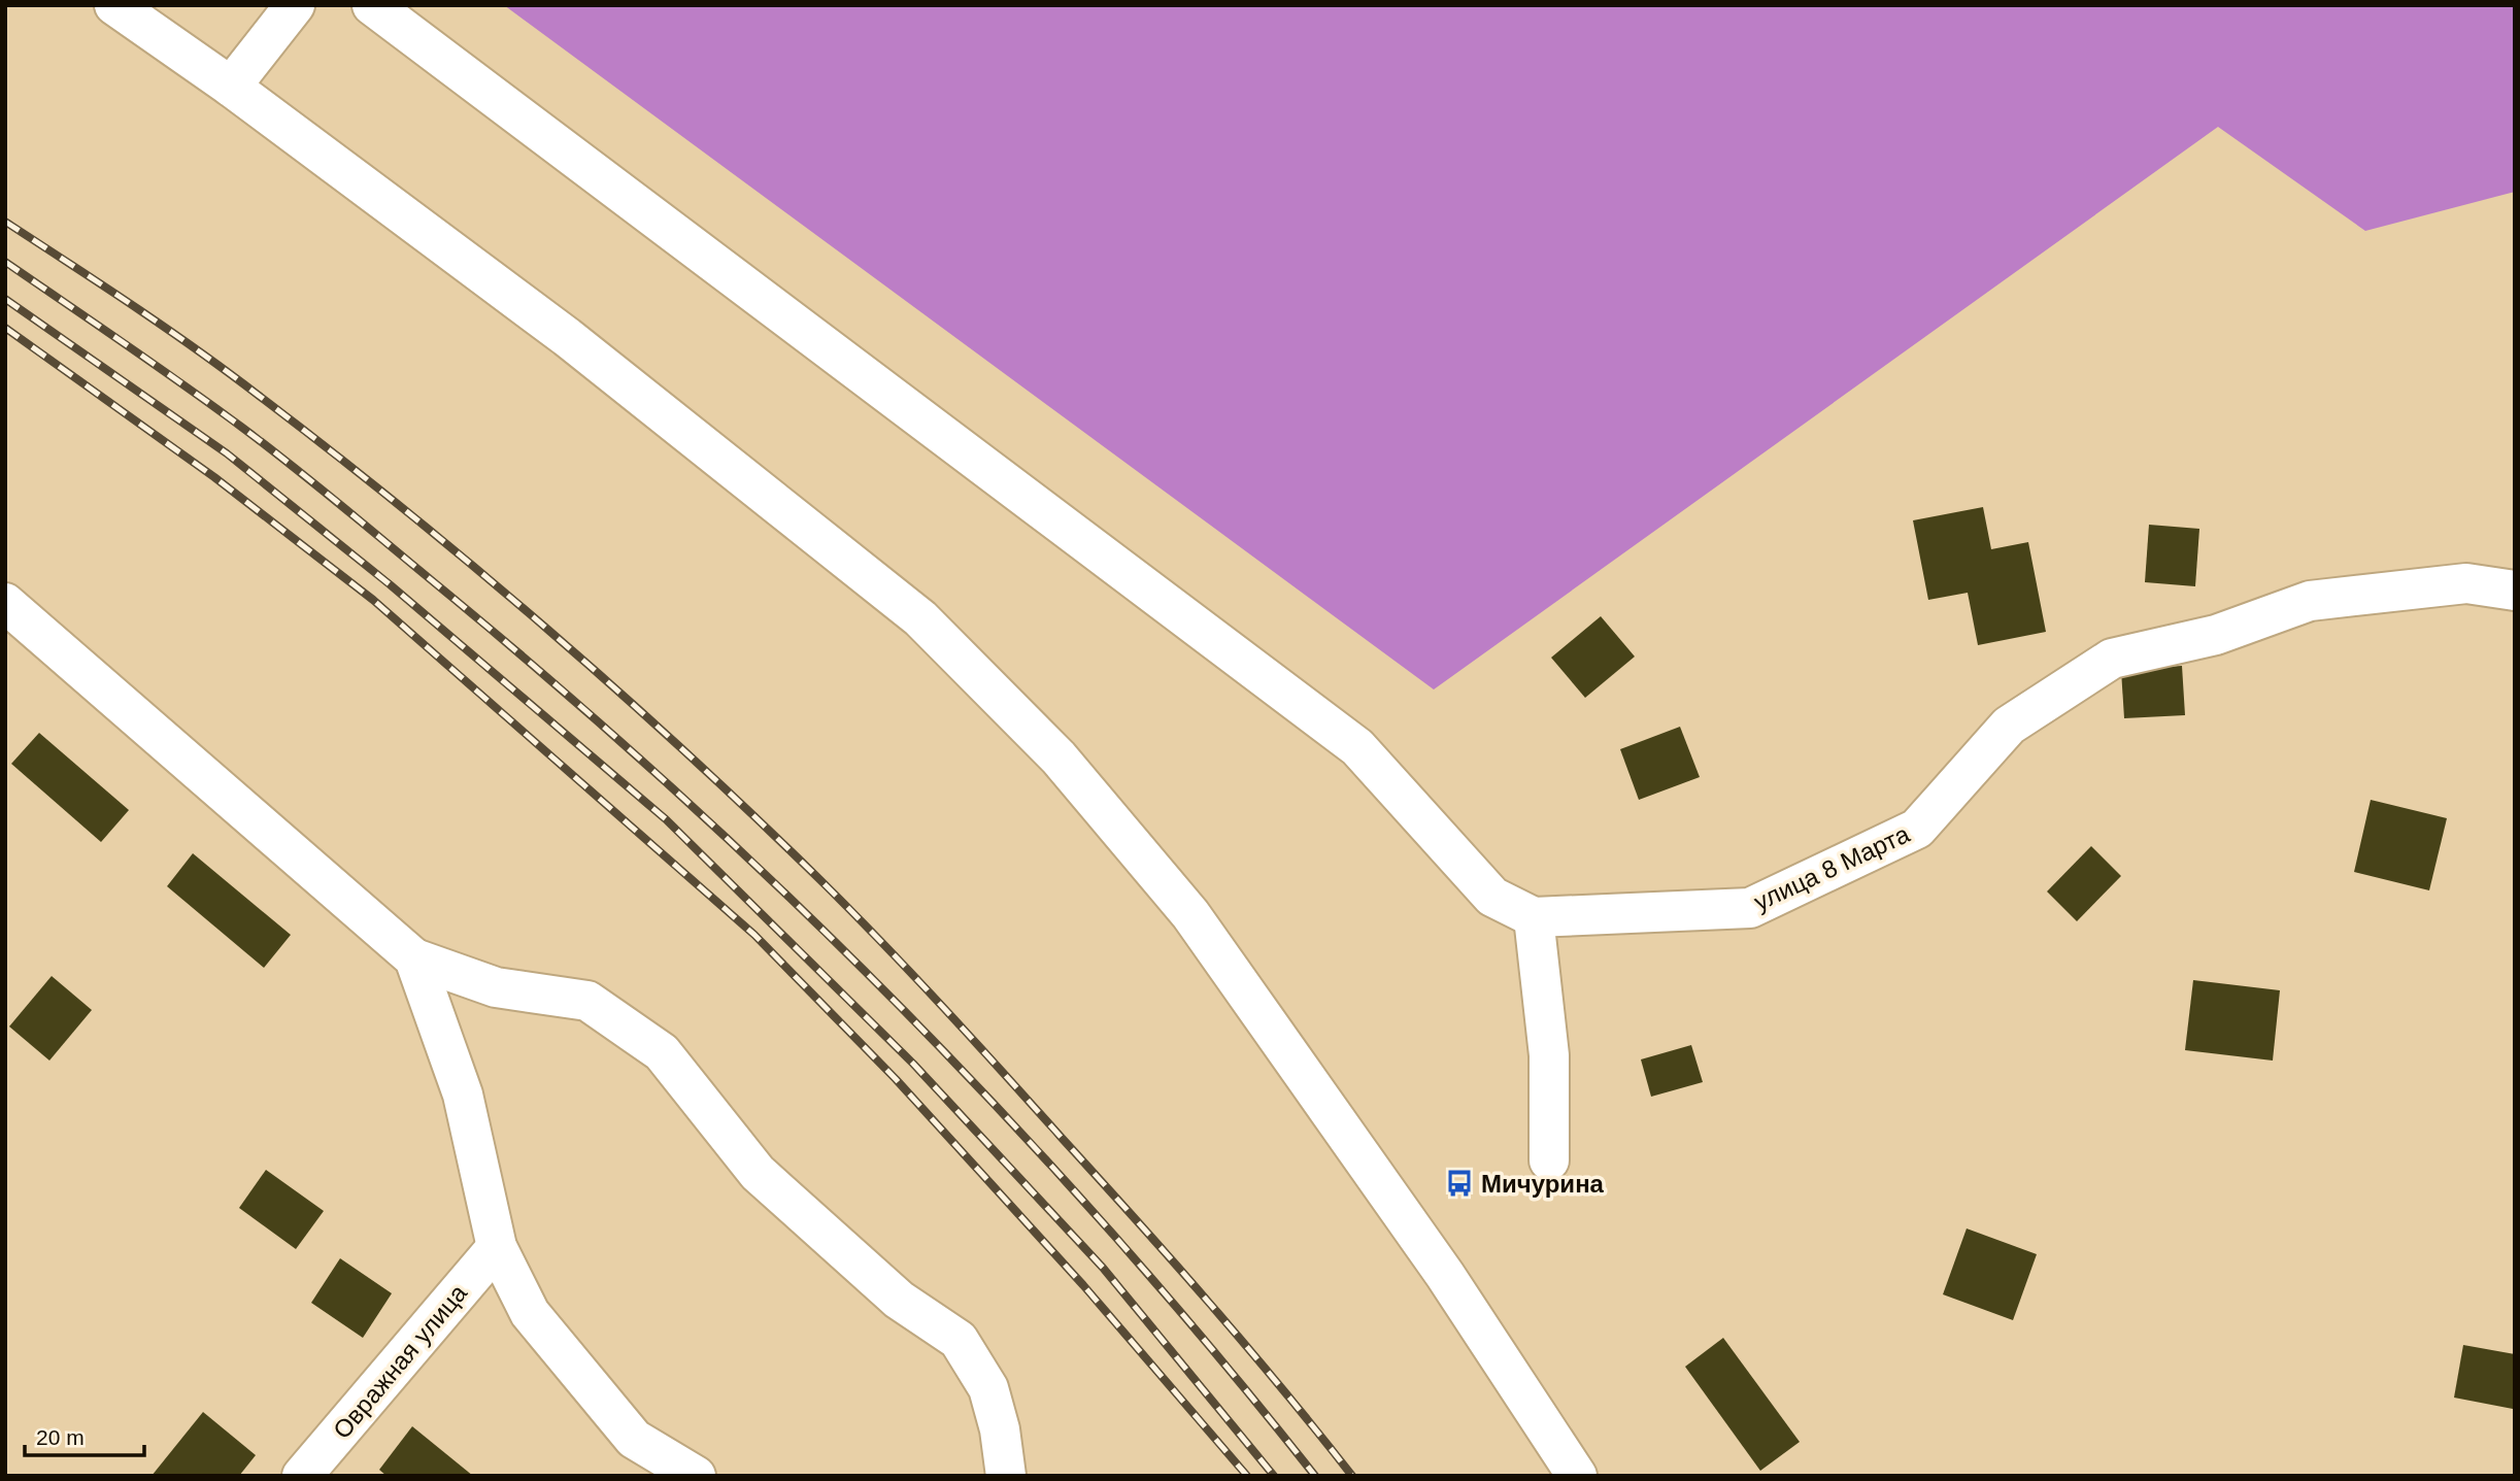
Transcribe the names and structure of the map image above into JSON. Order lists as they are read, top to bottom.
{
  "streets": {
    "street": ["улица 8 Марта", "Овражная улица"]
  },
  "places": {
    "bus stop": ["Мичурина"]
  },
  "scale_bar": "20 m"
}
